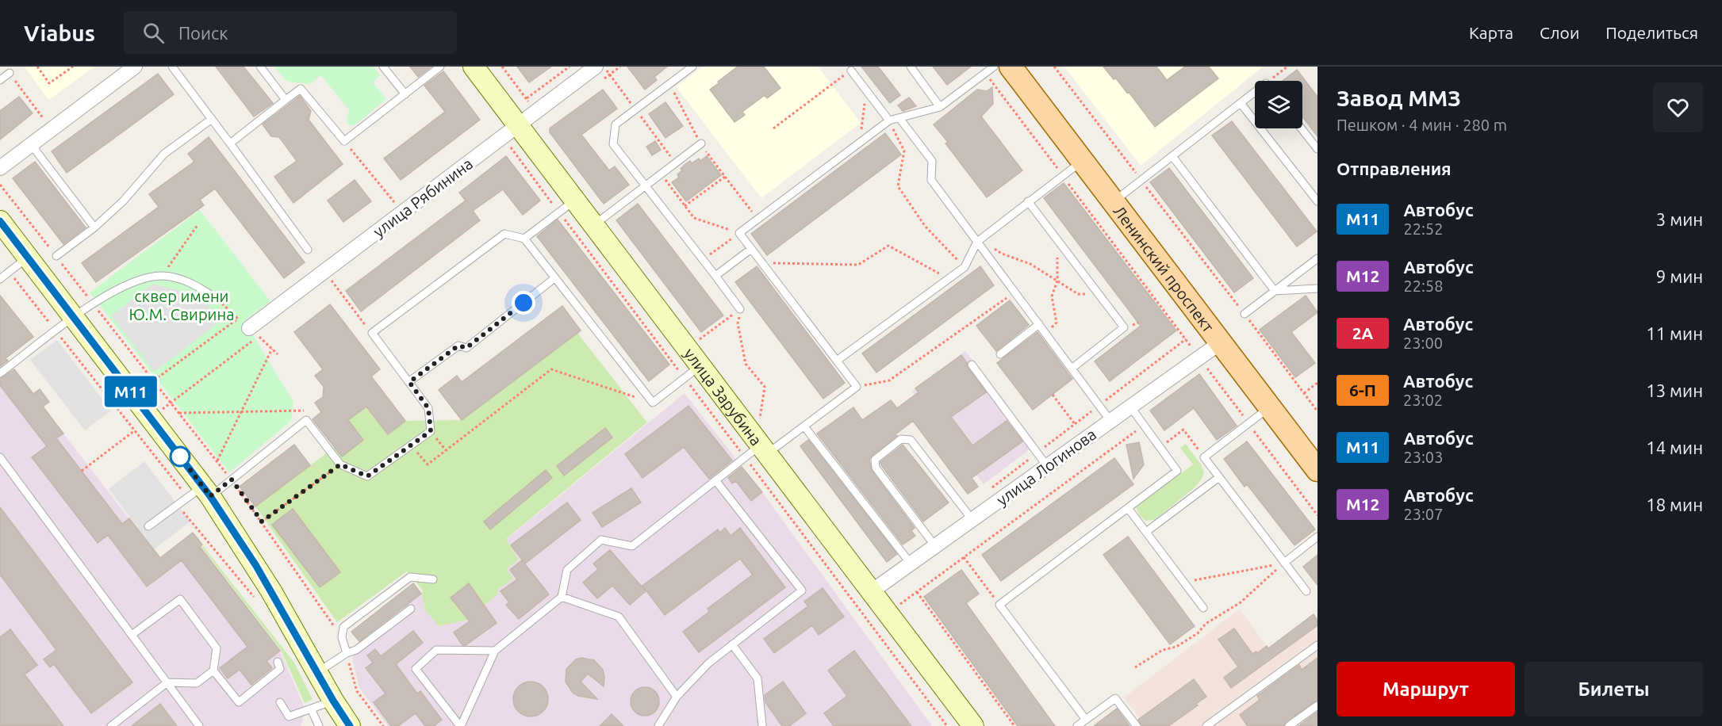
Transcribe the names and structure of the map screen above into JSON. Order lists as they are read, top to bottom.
{
  "streets": {
    "main road": ["Ленинский проспект"],
    "street": ["улица Рябинина", "улица Зарубина", "улица Логинова"]
  },
  "crossings": [
    ["улица Рябинина", "улица Зарубина"],
    ["Ленинский проспект", "улица Логинова"],
    ["улица Зарубина", "улица Логинова"]
  ],
  "parks": ["сквер имени Ю.М. Свирина"],
  "lines": ["bus line М11"],
  "page": {
    "header": "Viabus",
    "search": "Поиск",
    "nav": ["Карта", "Слои", "Поделиться"],
    "on_map": "М11",
    "heading": [
      ["Завод ММЗ", "Пешком · 4 мин · 280 m"],
      "Отправления"
    ],
    "list": [
      {
        "mark": "М11",
        "name": "Автобус",
        "note": "22:52",
        "value": "3 мин"
      },
      {
        "mark": "М12",
        "name": "Автобус",
        "note": "22:58",
        "value": "9 мин"
      },
      {
        "mark": "2А",
        "name": "Автобус",
        "note": "23:00",
        "value": "11 мин"
      },
      {
        "mark": "6-П",
        "name": "Автобус",
        "note": "23:02",
        "value": "13 мин"
      },
      {
        "mark": "М11",
        "name": "Автобус",
        "note": "23:03",
        "value": "14 мин"
      },
      {
        "mark": "М12",
        "name": "Автобус",
        "note": "23:07",
        "value": "18 мин"
      }
    ],
    "buttons": ["Маршрут", "Билеты"]
  }
}
